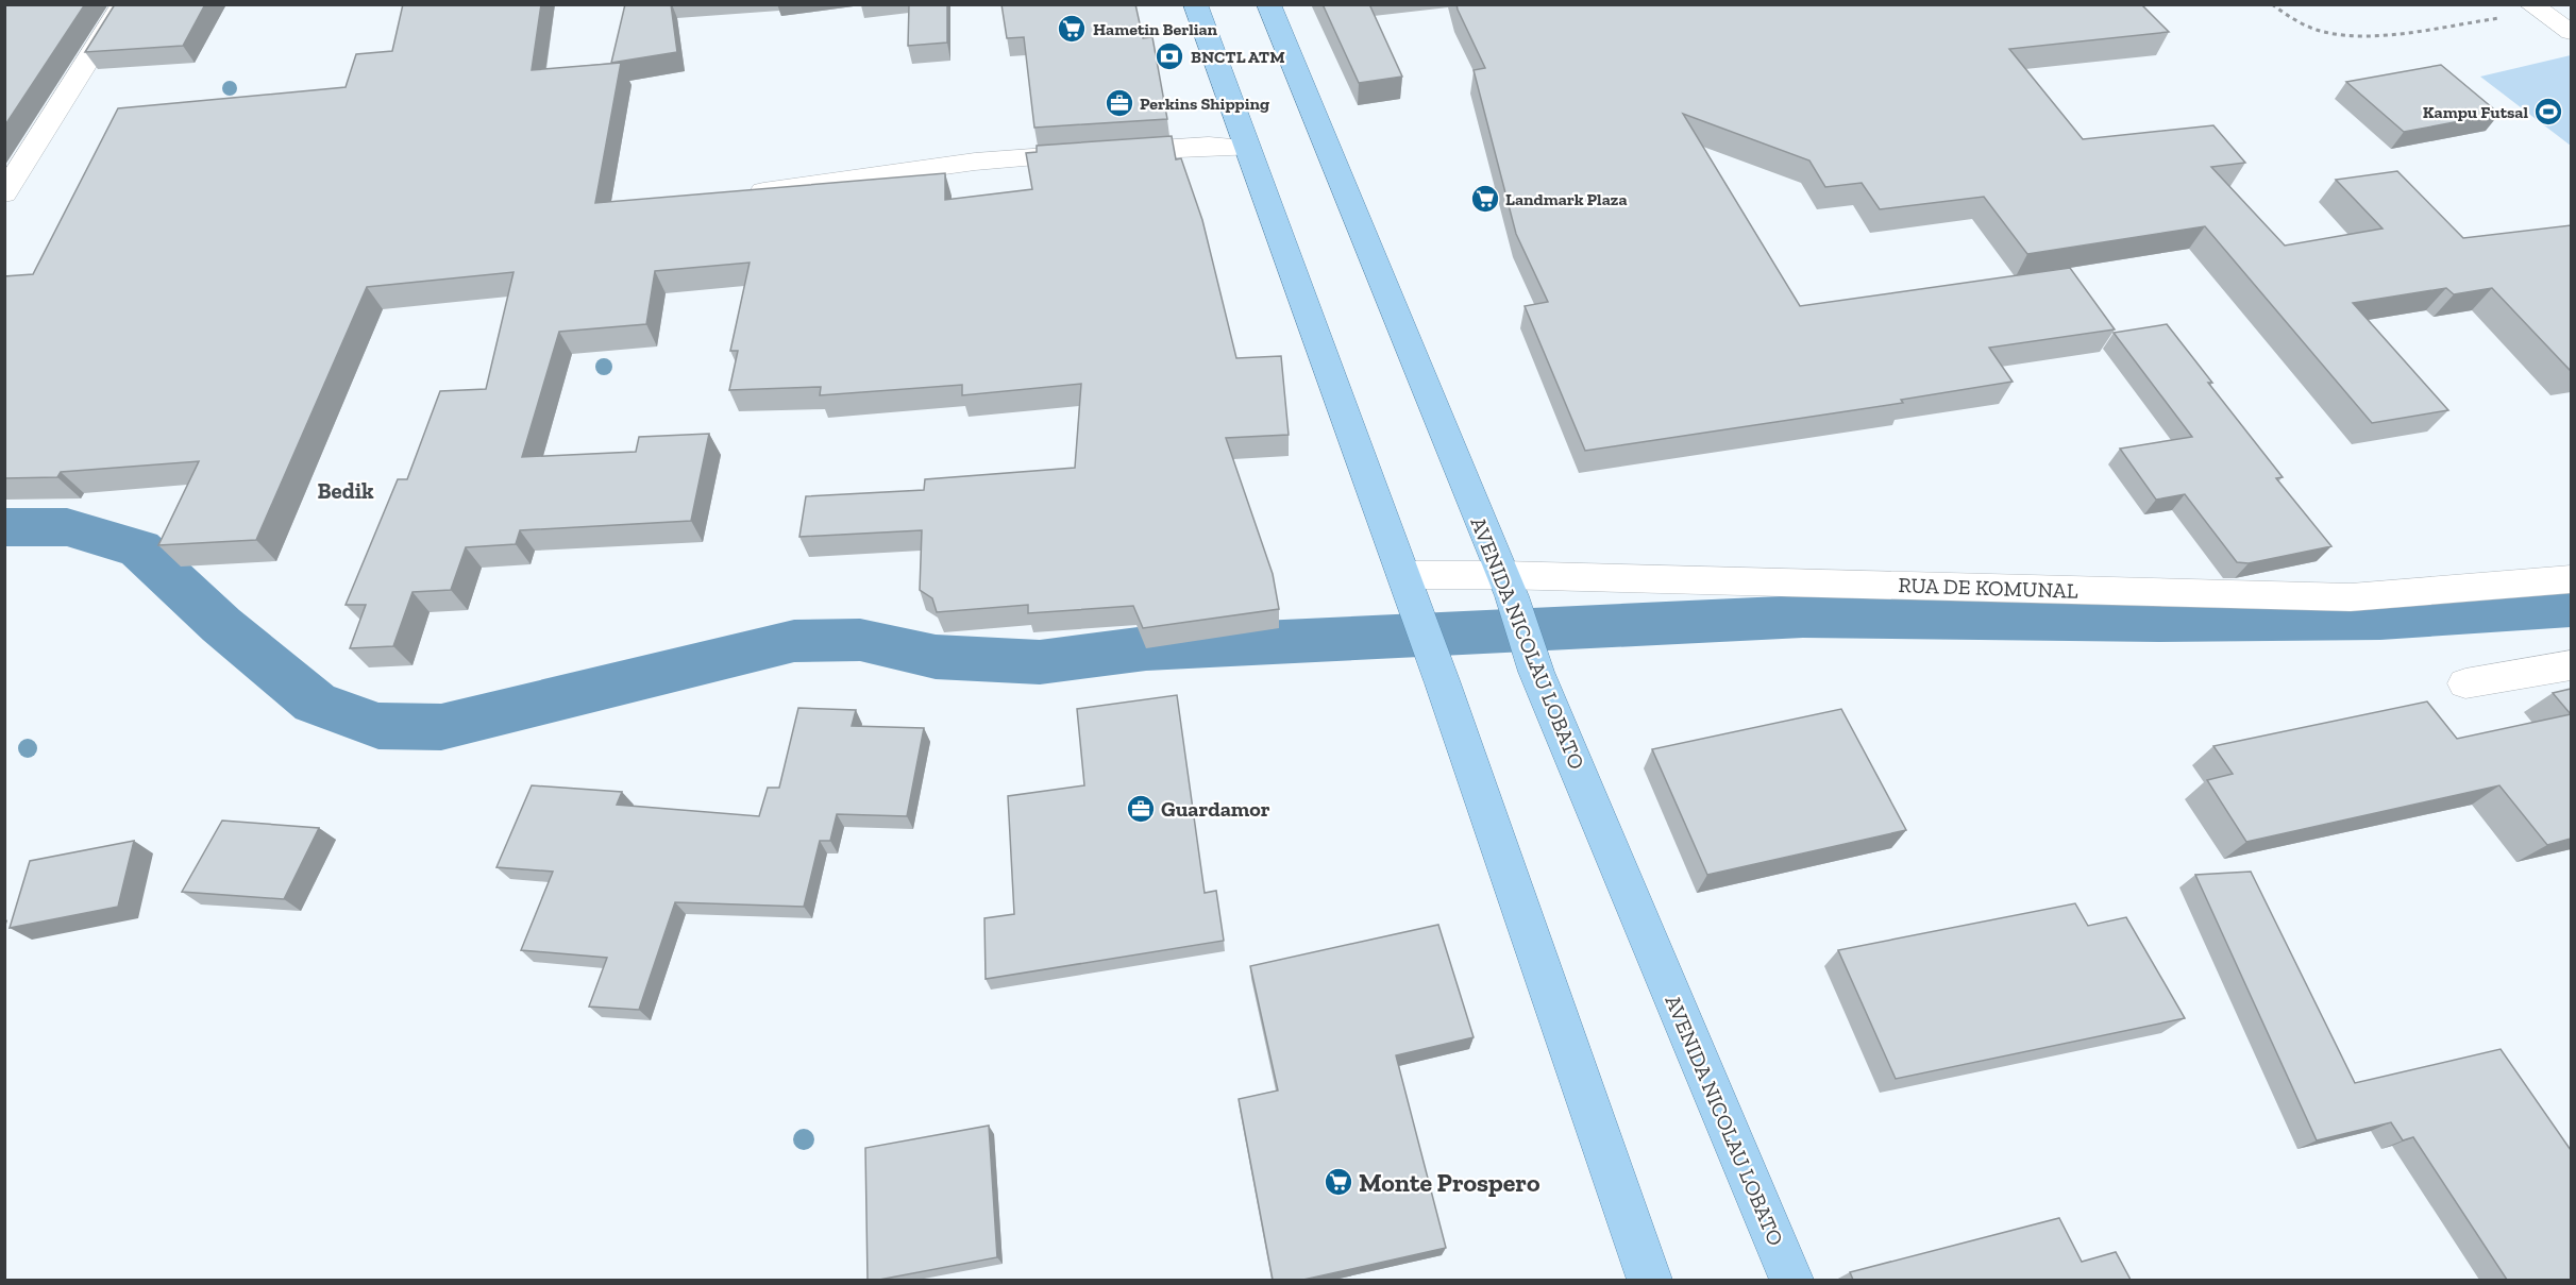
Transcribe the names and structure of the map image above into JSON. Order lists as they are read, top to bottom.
{
  "streets": {
    "main road": ["AVENIDA NICOLAU LOBATO"],
    "street": ["RUA DE KOMUNAL"]
  },
  "crossings": [
    ["RUA DE KOMUNAL", "AVENIDA NICOLAU LOBATO"]
  ],
  "districts": ["Bedik"],
  "places": {
    "supermarket": ["Hametin Berlian", "Landmark Plaza", "Monte Prospero"],
    "bank": ["BNCTL ATM"],
    "office": ["Perkins Shipping", "Guardamor"],
    "sports": ["Kampu Futsal"]
  }
}
